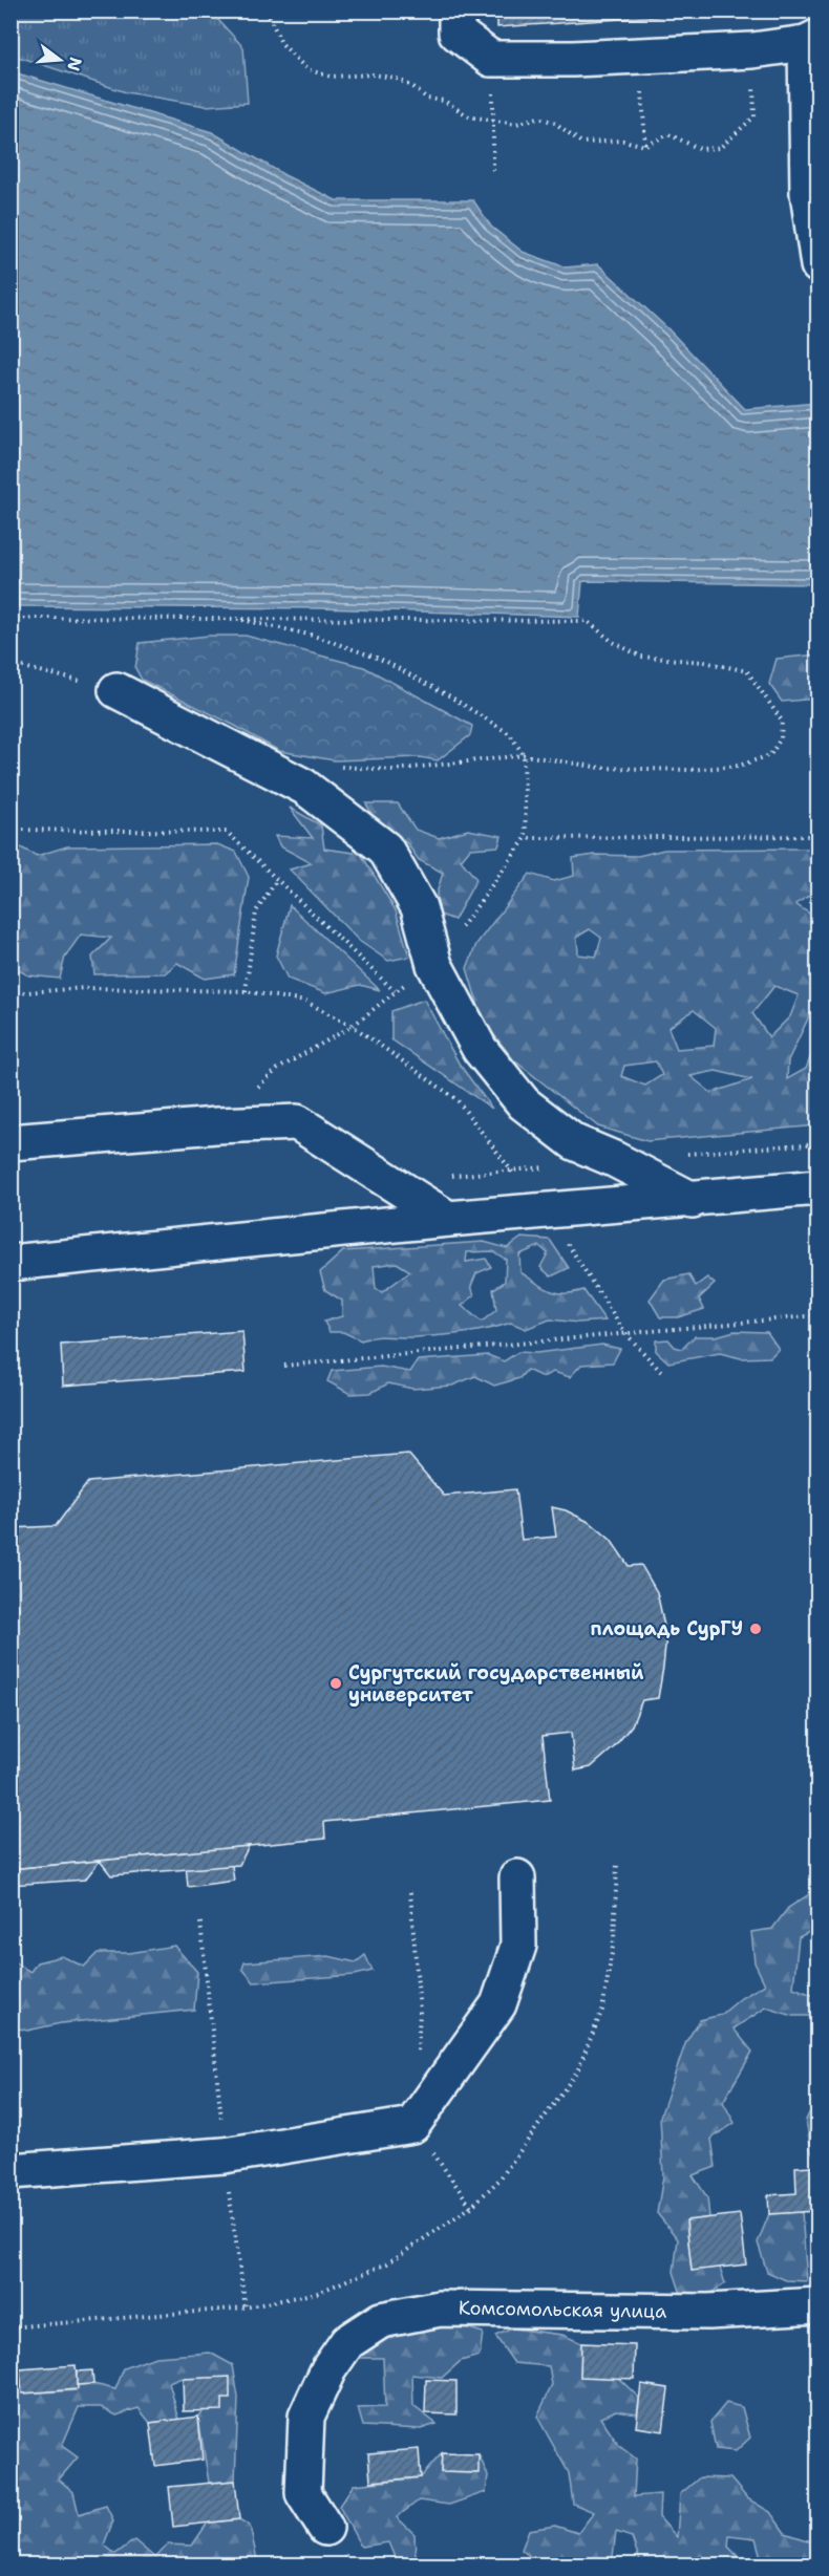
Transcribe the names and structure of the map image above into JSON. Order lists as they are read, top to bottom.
{
  "streets": {
    "street": ["Комсомольская улица"]
  },
  "places": ["площадь СурГУ", "Сургутский государственный университет"],
  "north": "right"
}
